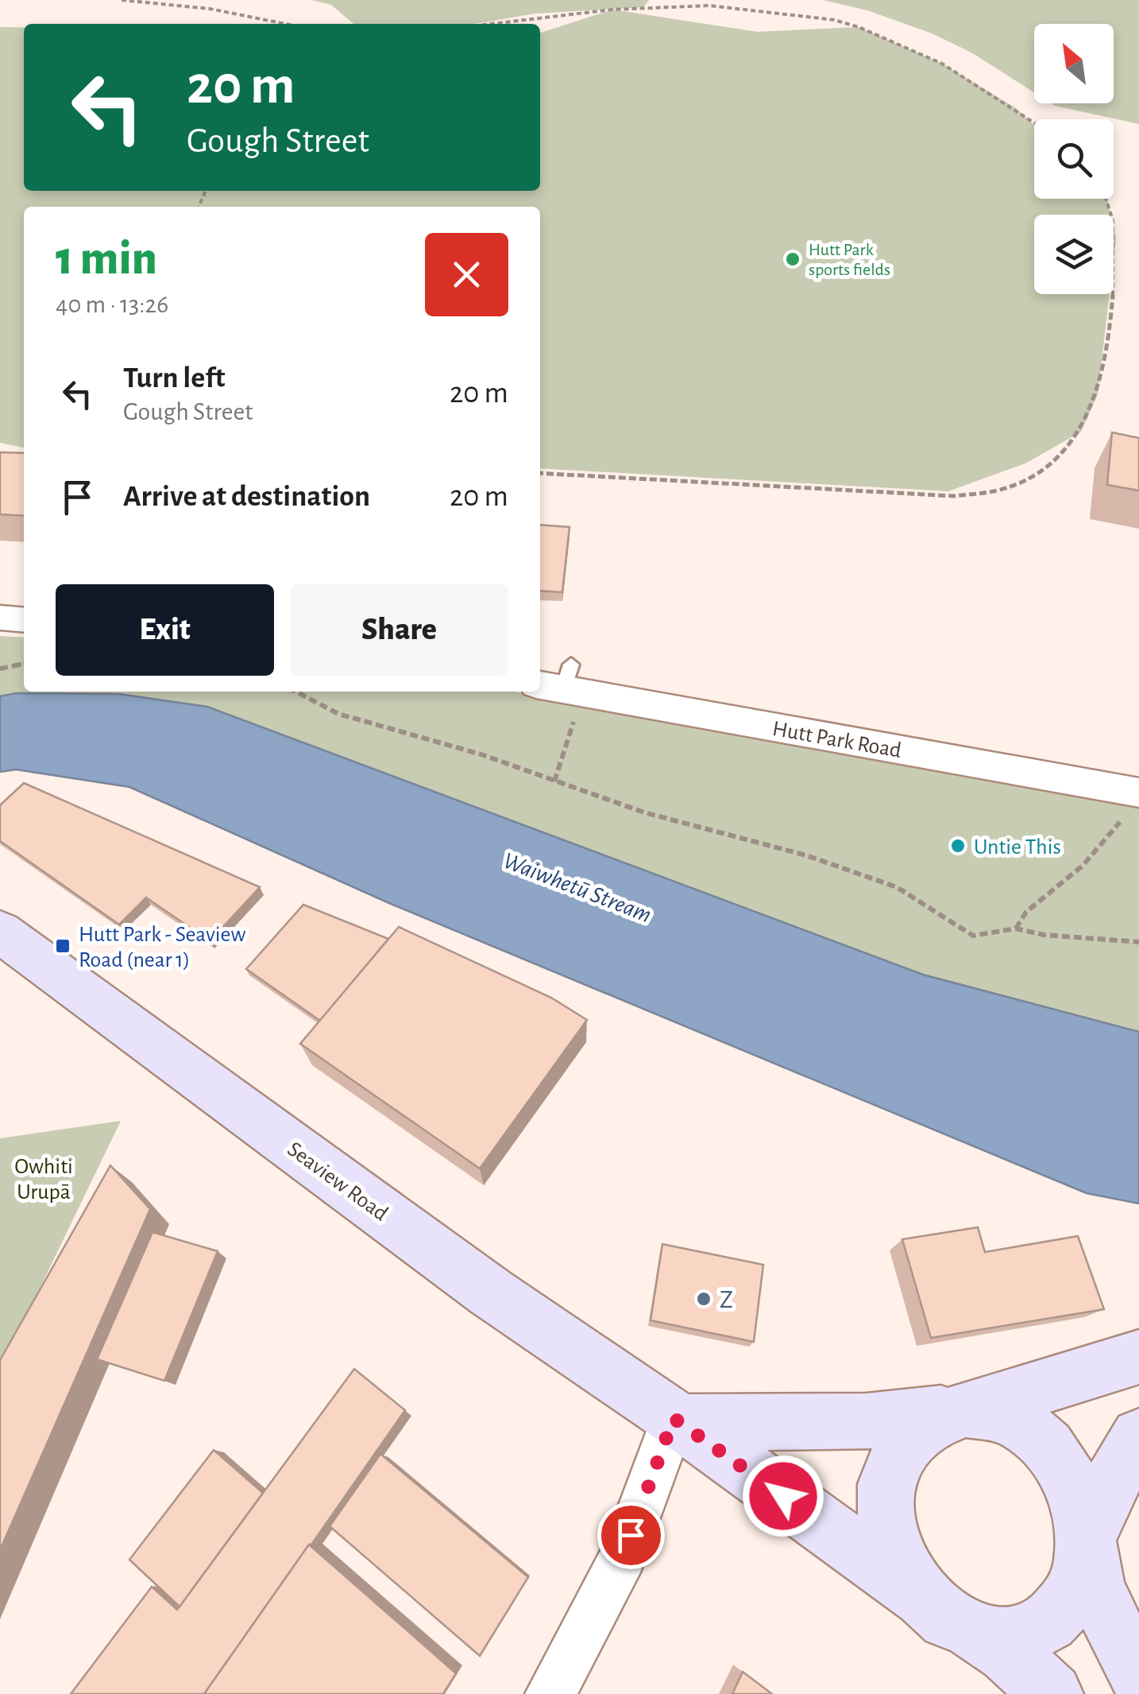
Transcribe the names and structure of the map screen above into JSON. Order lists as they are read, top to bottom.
{
  "streets": {
    "main road": ["Seaview Road"],
    "street": ["Hutt Park Road"]
  },
  "water": ["Waiwhetū Stream"],
  "parks": ["Owhiti Urupā"],
  "places": {
    "other": ["Hutt Park sports fields", "Untie This", "Z"],
    "transit": ["Hutt Park - Seaview Road (near 1)"]
  },
  "north": "top left",
  "page": {
    "turn": ["20 m", "Gough Street"],
    "heading": ["1 min", "40 m · 13:26"],
    "list": [
      {
        "name": "Turn left",
        "note": "Gough Street",
        "value": "20 m"
      },
      {
        "name": "Arrive at destination",
        "value": "20 m"
      }
    ],
    "buttons": ["Exit", "Share"]
  }
}
